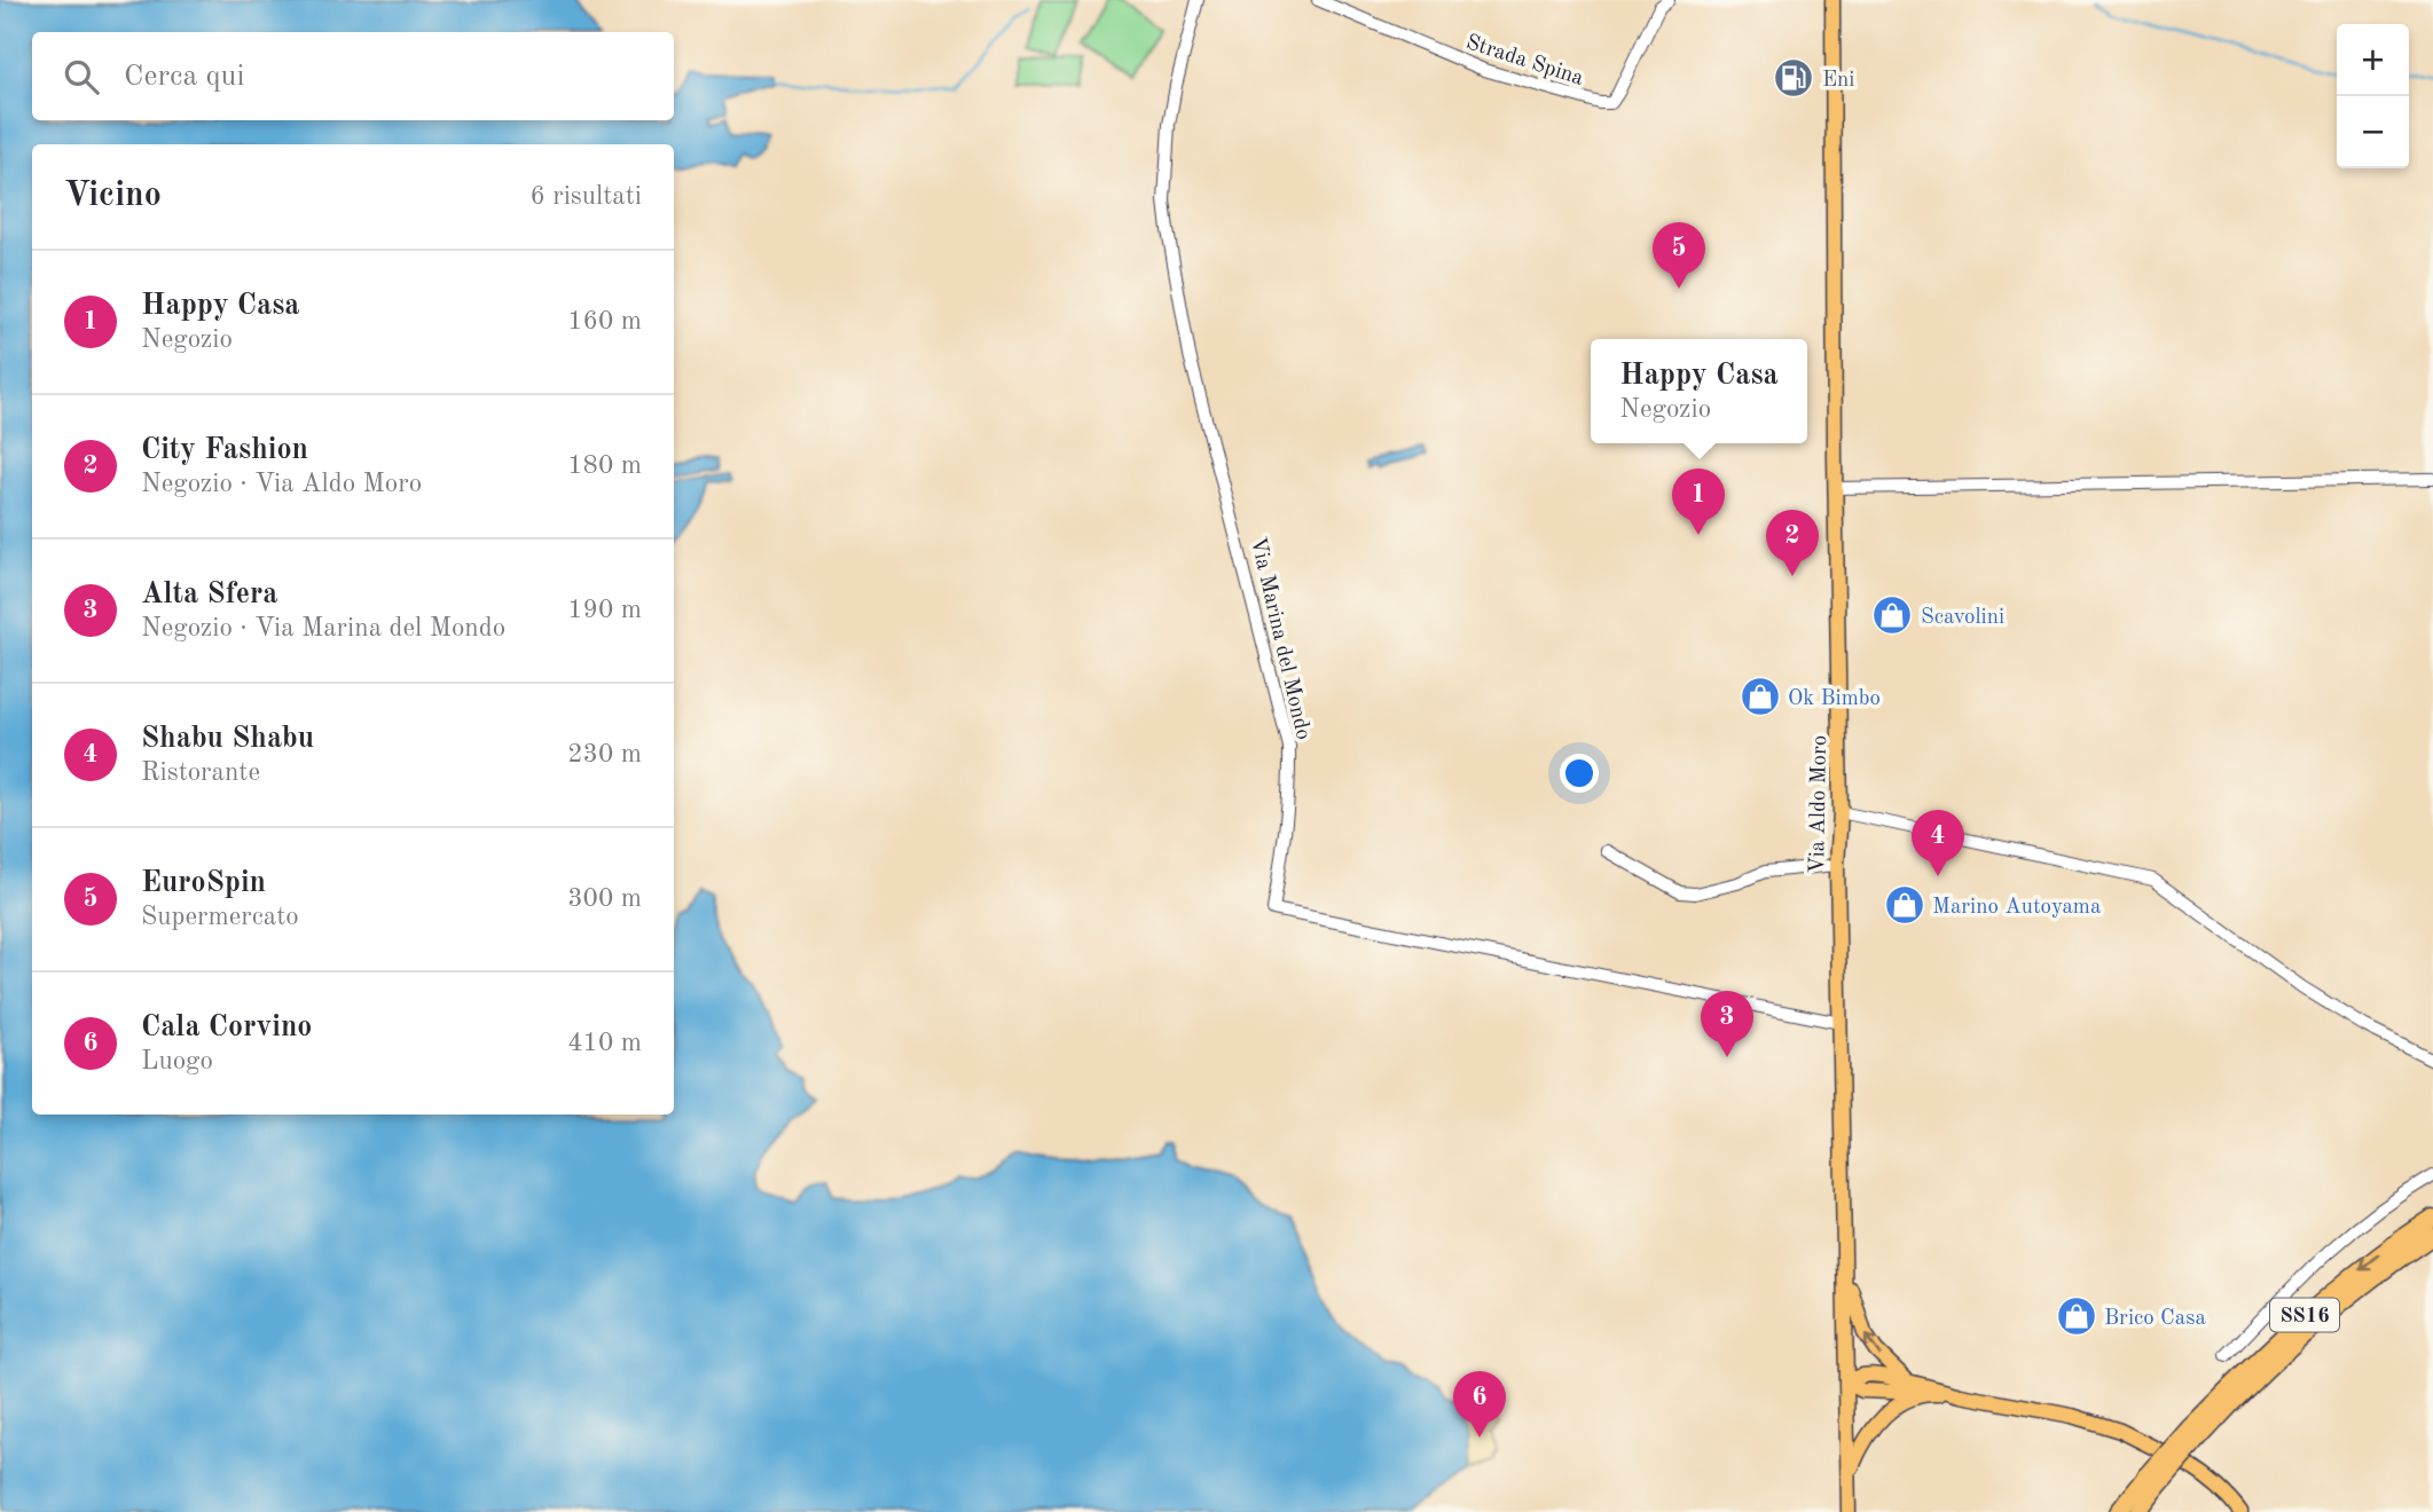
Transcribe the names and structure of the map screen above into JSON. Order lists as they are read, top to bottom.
{
  "streets": {
    "highway": ["SS16"],
    "main road": ["Via Aldo Moro"],
    "street": ["Strada Spina", "Via Marina del Mondo"]
  },
  "crossings": [
    ["Via Marina del Mondo", "Via Aldo Moro"]
  ],
  "places": {
    "fuel station": ["Eni"],
    "shop": [
      "Scavolini",
      "Ok Bimbo",
      "Marino Autoyama",
      "Brico Casa"
    ]
  },
  "page": {
    "map_buttons": ["+", "−"],
    "search": "Cerca qui",
    "heading": ["Vicino", "6 risultati"],
    "pins": [
      "5",
      "1",
      "2",
      "4",
      "3",
      "6"
    ],
    "list": [
      {
        "mark": "1",
        "name": "Happy Casa",
        "note": "Negozio",
        "value": "160 m"
      },
      {
        "mark": "2",
        "name": "City Fashion",
        "note": "Negozio · Via Aldo Moro",
        "value": "180 m"
      },
      {
        "mark": "3",
        "name": "Alta Sfera",
        "note": "Negozio · Via Marina del Mondo",
        "value": "190 m"
      },
      {
        "mark": "4",
        "name": "Shabu Shabu",
        "note": "Ristorante",
        "value": "230 m"
      },
      {
        "mark": "5",
        "name": "EuroSpin",
        "note": "Supermercato",
        "value": "300 m"
      },
      {
        "mark": "6",
        "name": "Cala Corvino",
        "note": "Luogo",
        "value": "410 m"
      }
    ],
    "popup": ["Happy Casa", "Negozio"]
  }
}
